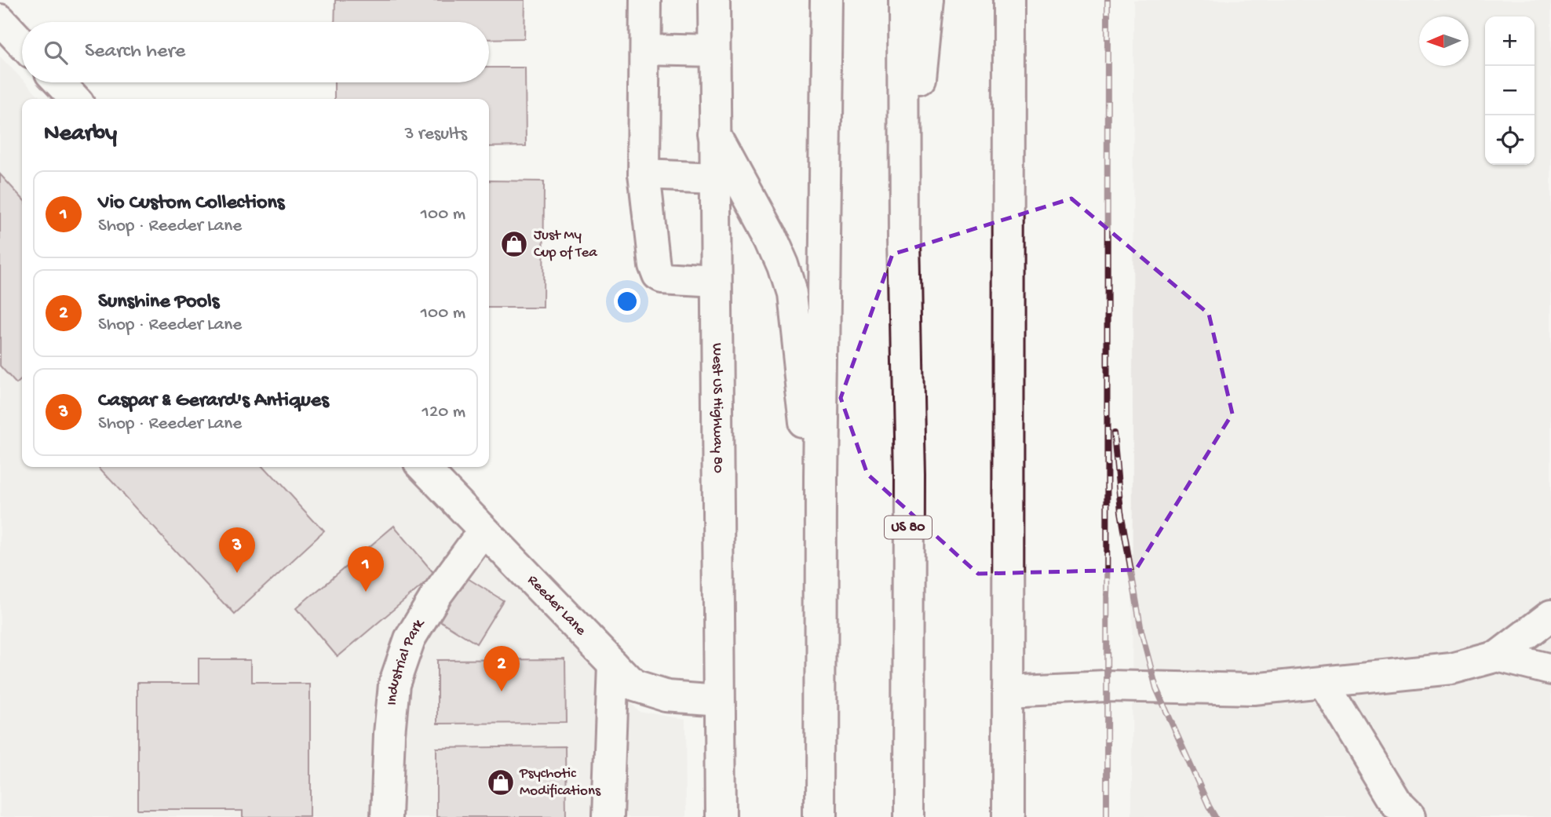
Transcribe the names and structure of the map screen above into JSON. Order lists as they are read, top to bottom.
{
  "streets": {
    "main road": [
      "West US Highway 80",
      "US 80",
      "Reeder Lane",
      "Industrial Park"
    ]
  },
  "crossings": [
    ["West US Highway 80", "Reeder Lane"],
    ["Reeder Lane", "Industrial Park"]
  ],
  "places": {
    "shop": ["Just My Cup of Tea", "Psychotic Modifications"]
  },
  "north": "left",
  "page": {
    "map_buttons": ["+", "−"],
    "search": "Search here",
    "heading": ["Nearby", "3 results"],
    "list": [
      {
        "mark": "1",
        "name": "Vio Custom Collections",
        "note": "Shop · Reeder Lane",
        "value": "100 m"
      },
      {
        "mark": "2",
        "name": "Sunshine Pools",
        "note": "Shop · Reeder Lane",
        "value": "100 m"
      },
      {
        "mark": "3",
        "name": "Caspar & Gerard's Antiques",
        "note": "Shop · Reeder Lane",
        "value": "120 m"
      }
    ],
    "pins": ["3", "1", "2"]
  }
}
